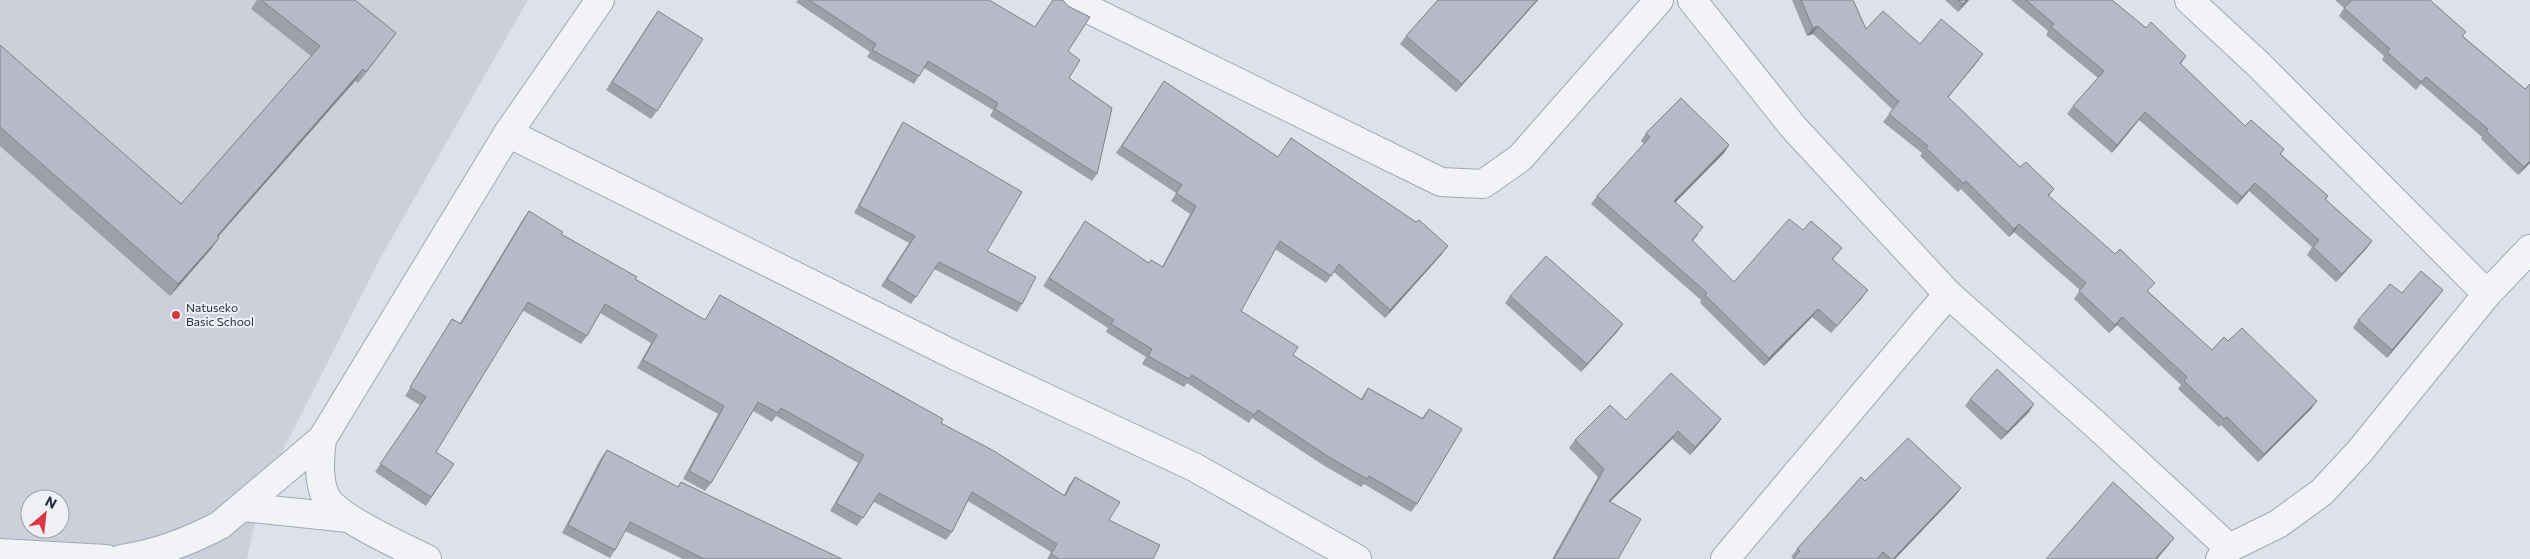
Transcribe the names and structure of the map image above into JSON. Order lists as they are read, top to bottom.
{
  "places": ["Natuseko Basic School"],
  "north": "top right"
}
